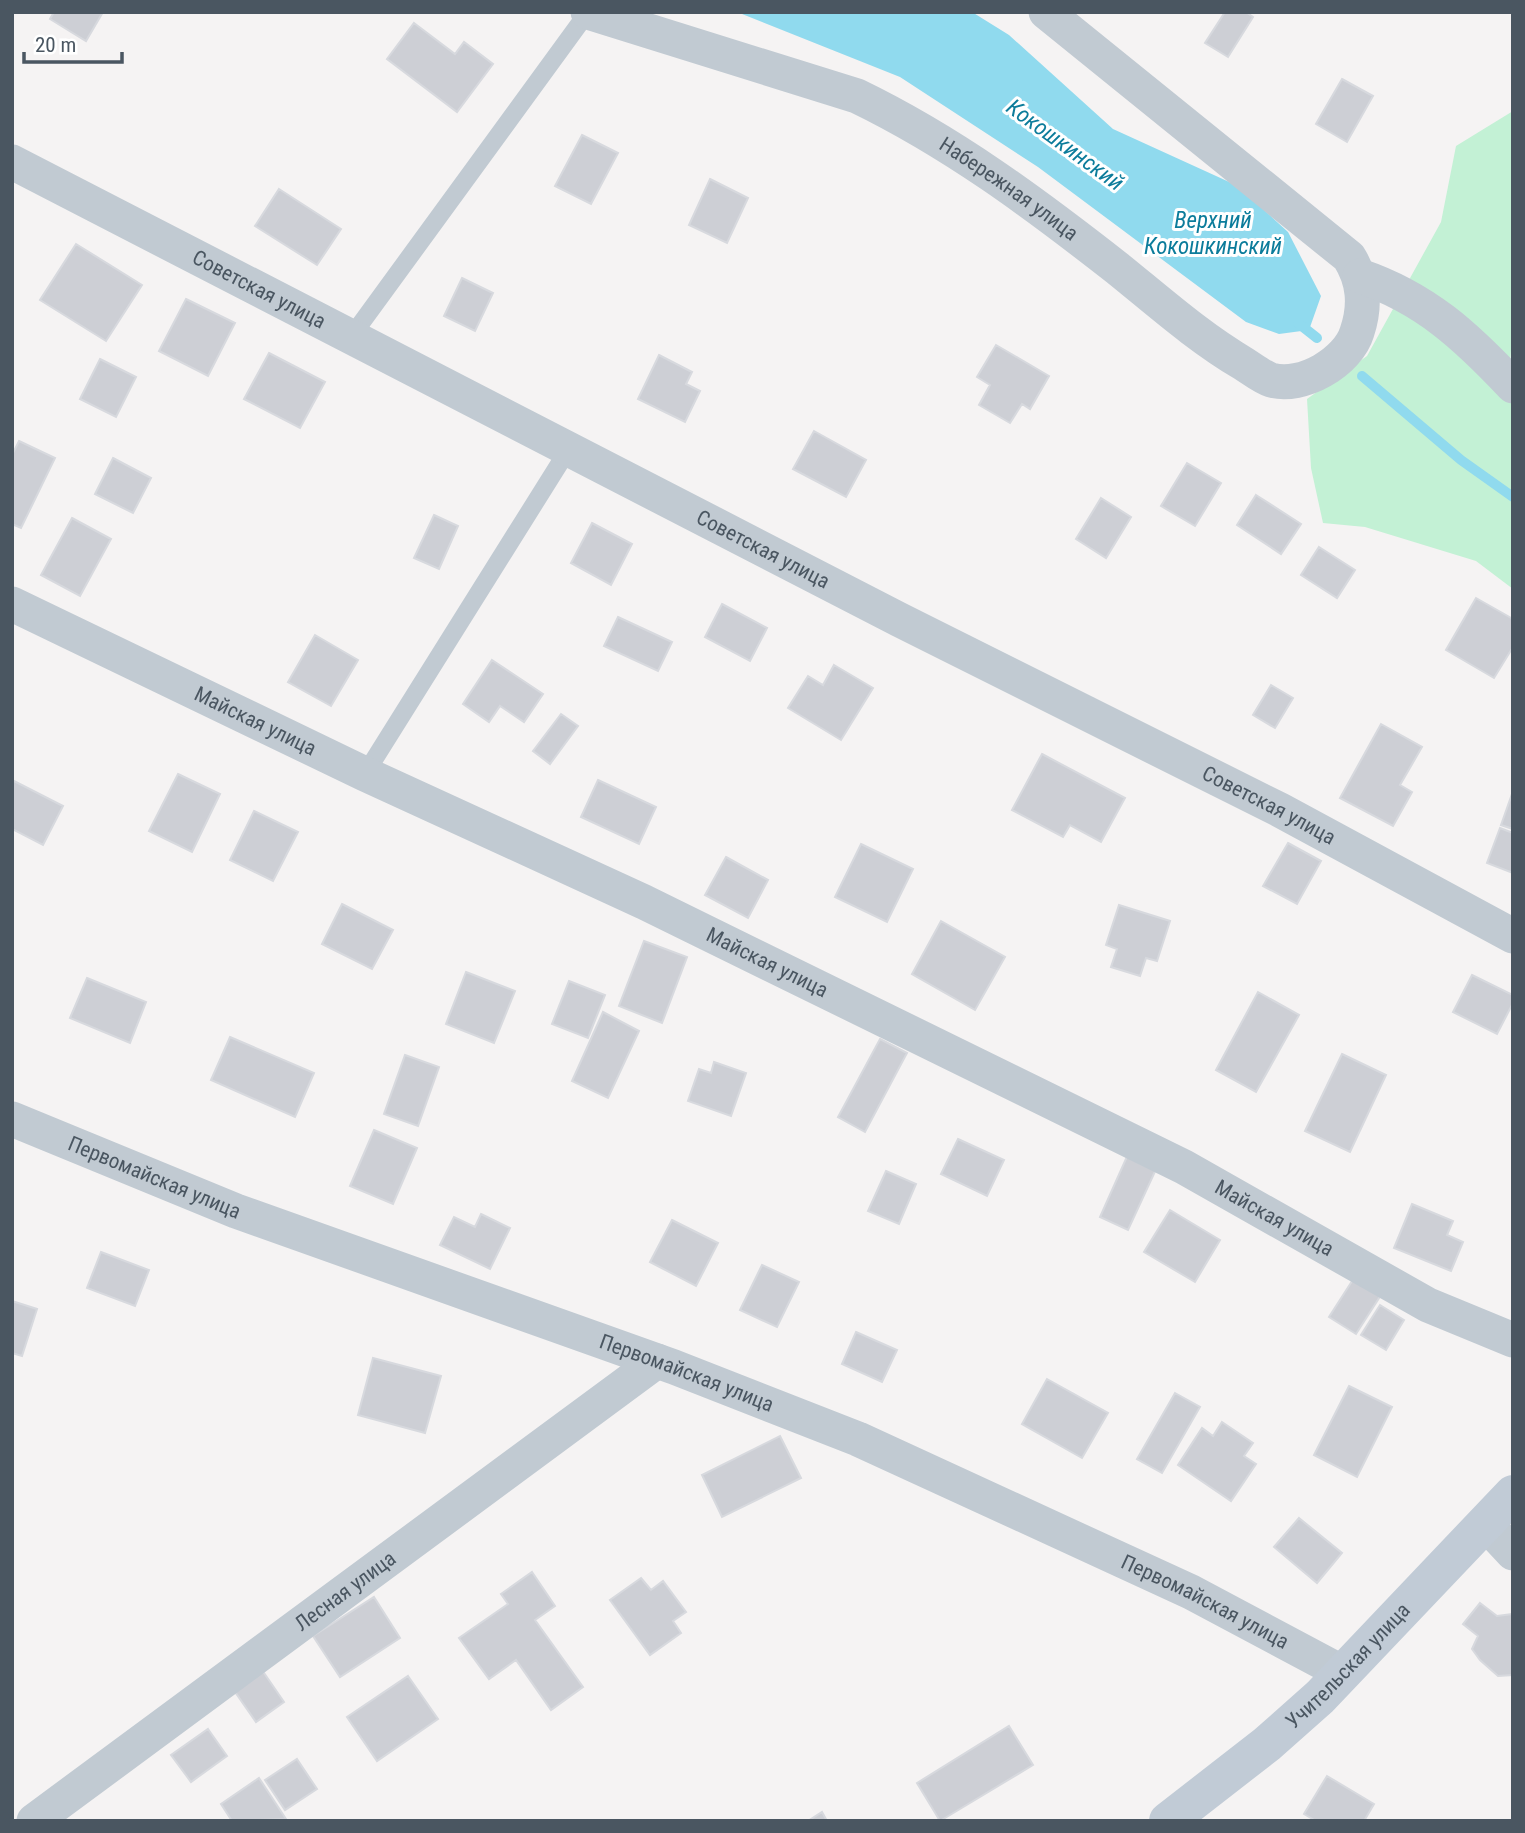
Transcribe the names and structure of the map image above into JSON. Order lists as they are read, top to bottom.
{
  "streets": {
    "street": [
      "Набережная улица",
      "Советская улица",
      "Майская улица",
      "Первомайская улица",
      "Лесная улица",
      "Учительская улица"
    ]
  },
  "crossings": [
    ["Первомайская улица", "Лесная улица"],
    ["Первомайская улица", "Учительская улица"]
  ],
  "water": ["Кокошкинский", "Верхний Кокошкинский"],
  "scale_bar": "20 m"
}
